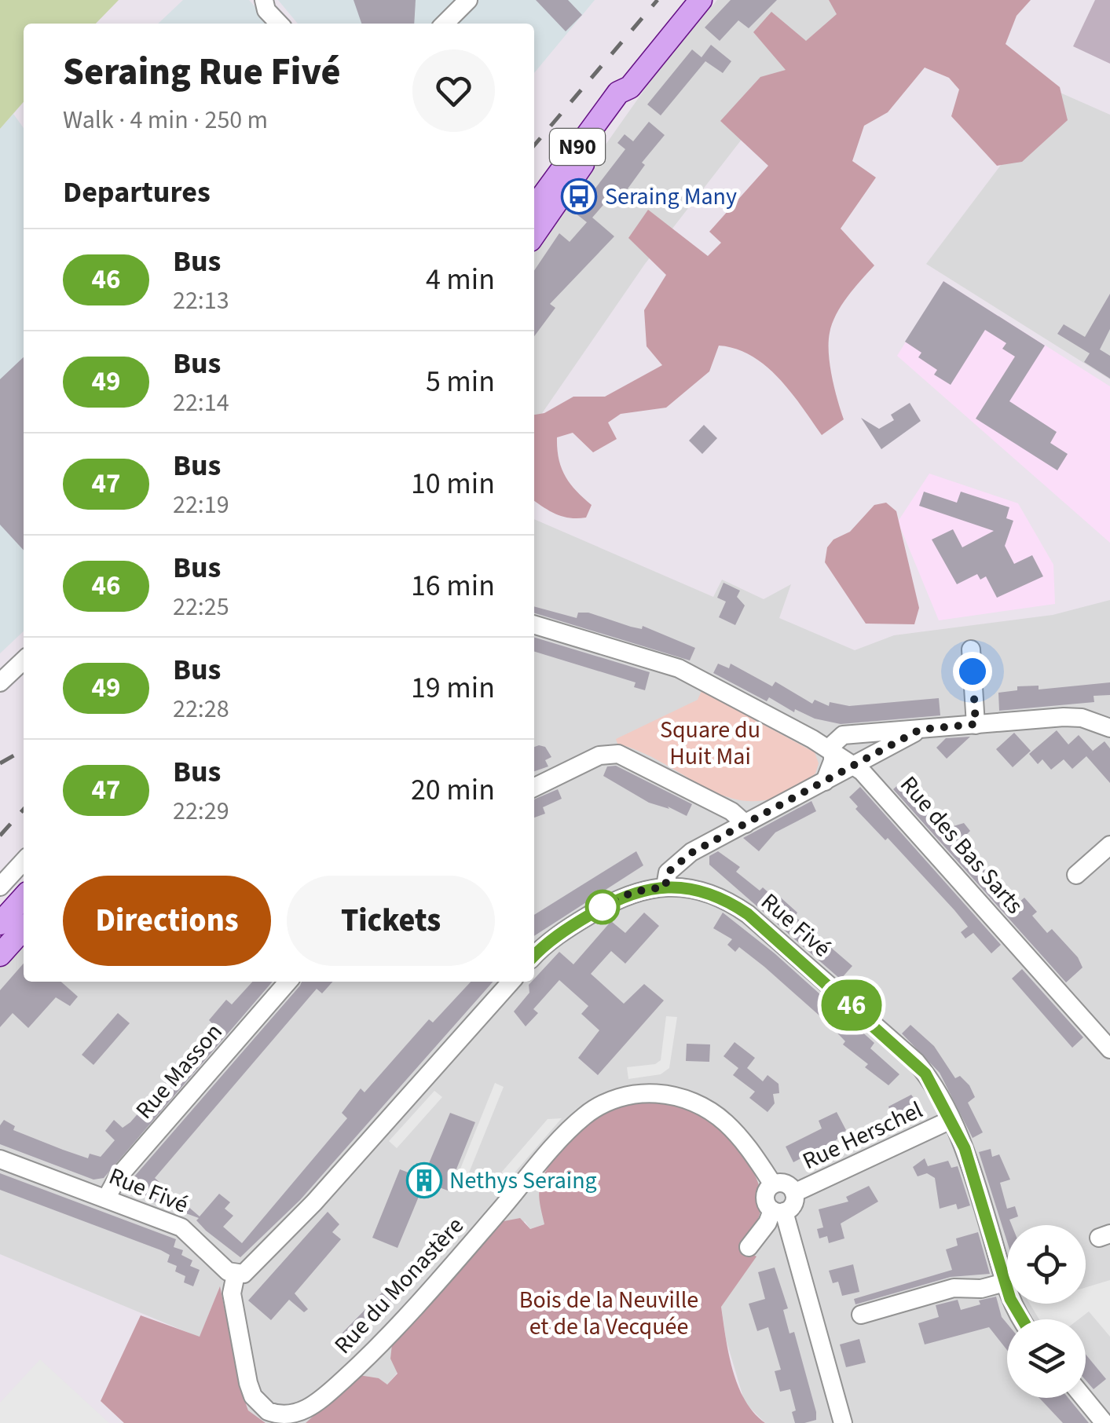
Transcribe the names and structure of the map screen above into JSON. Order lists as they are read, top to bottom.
{
  "streets": {
    "main road": ["N90"],
    "street": [
      "Rue des Bas Sarts",
      "Rue Fivé",
      "Rue Masson",
      "Rue Herschel",
      "Rue du Monastère"
    ]
  },
  "crossings": [
    ["Rue Fivé", "Rue Masson"],
    ["Rue Fivé", "Rue Herschel"],
    ["Rue Fivé", "Rue du Monastère"],
    ["Rue Herschel", "Rue du Monastère"]
  ],
  "parks": ["Square du Huit Mai", "Bois de la Neuville et de la Vecquée"],
  "places": {
    "bus stop": ["Seraing Many"],
    "building": ["Nethys Seraing"]
  },
  "lines": ["bus line 46"],
  "page": {
    "on_map": "46",
    "heading": [
      ["Seraing Rue Fivé", "Walk · 4 min · 250 m"],
      "Departures"
    ],
    "list": [
      {
        "mark": "46",
        "name": "Bus",
        "note": "22:13",
        "value": "4 min"
      },
      {
        "mark": "49",
        "name": "Bus",
        "note": "22:14",
        "value": "5 min"
      },
      {
        "mark": "47",
        "name": "Bus",
        "note": "22:19",
        "value": "10 min"
      },
      {
        "mark": "46",
        "name": "Bus",
        "note": "22:25",
        "value": "16 min"
      },
      {
        "mark": "49",
        "name": "Bus",
        "note": "22:28",
        "value": "19 min"
      },
      {
        "mark": "47",
        "name": "Bus",
        "note": "22:29",
        "value": "20 min"
      }
    ],
    "buttons": ["Directions", "Tickets"]
  }
}
